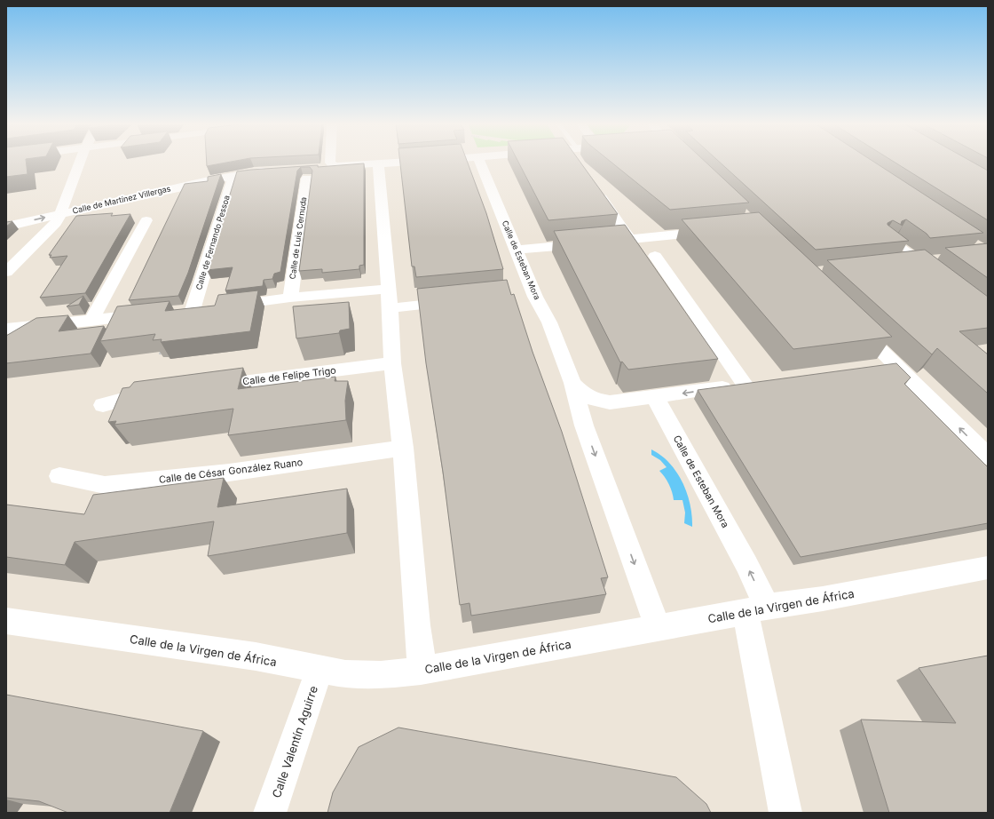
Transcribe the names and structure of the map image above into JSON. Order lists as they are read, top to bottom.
{
  "streets": {
    "street": [
      "Calle de Martínez Villergas",
      "Calle de Luis Cernuda",
      "Calle de Fernando Pessoa",
      "Calle de Esteban Mora",
      "Calle de Felipe Trigo",
      "Calle de César González Ruano",
      "Calle de la Virgen de África",
      "Calle Valentín Aguirre"
    ]
  },
  "crossings": [
    ["Calle de Martínez Villergas", "Calle de Fernando Pessoa"],
    ["Calle de Luis Cernuda", "Calle de Fernando Pessoa"],
    ["Calle de Esteban Mora", "Calle de la Virgen de África"],
    ["Calle de la Virgen de África", "Calle Valentín Aguirre"]
  ]
}
